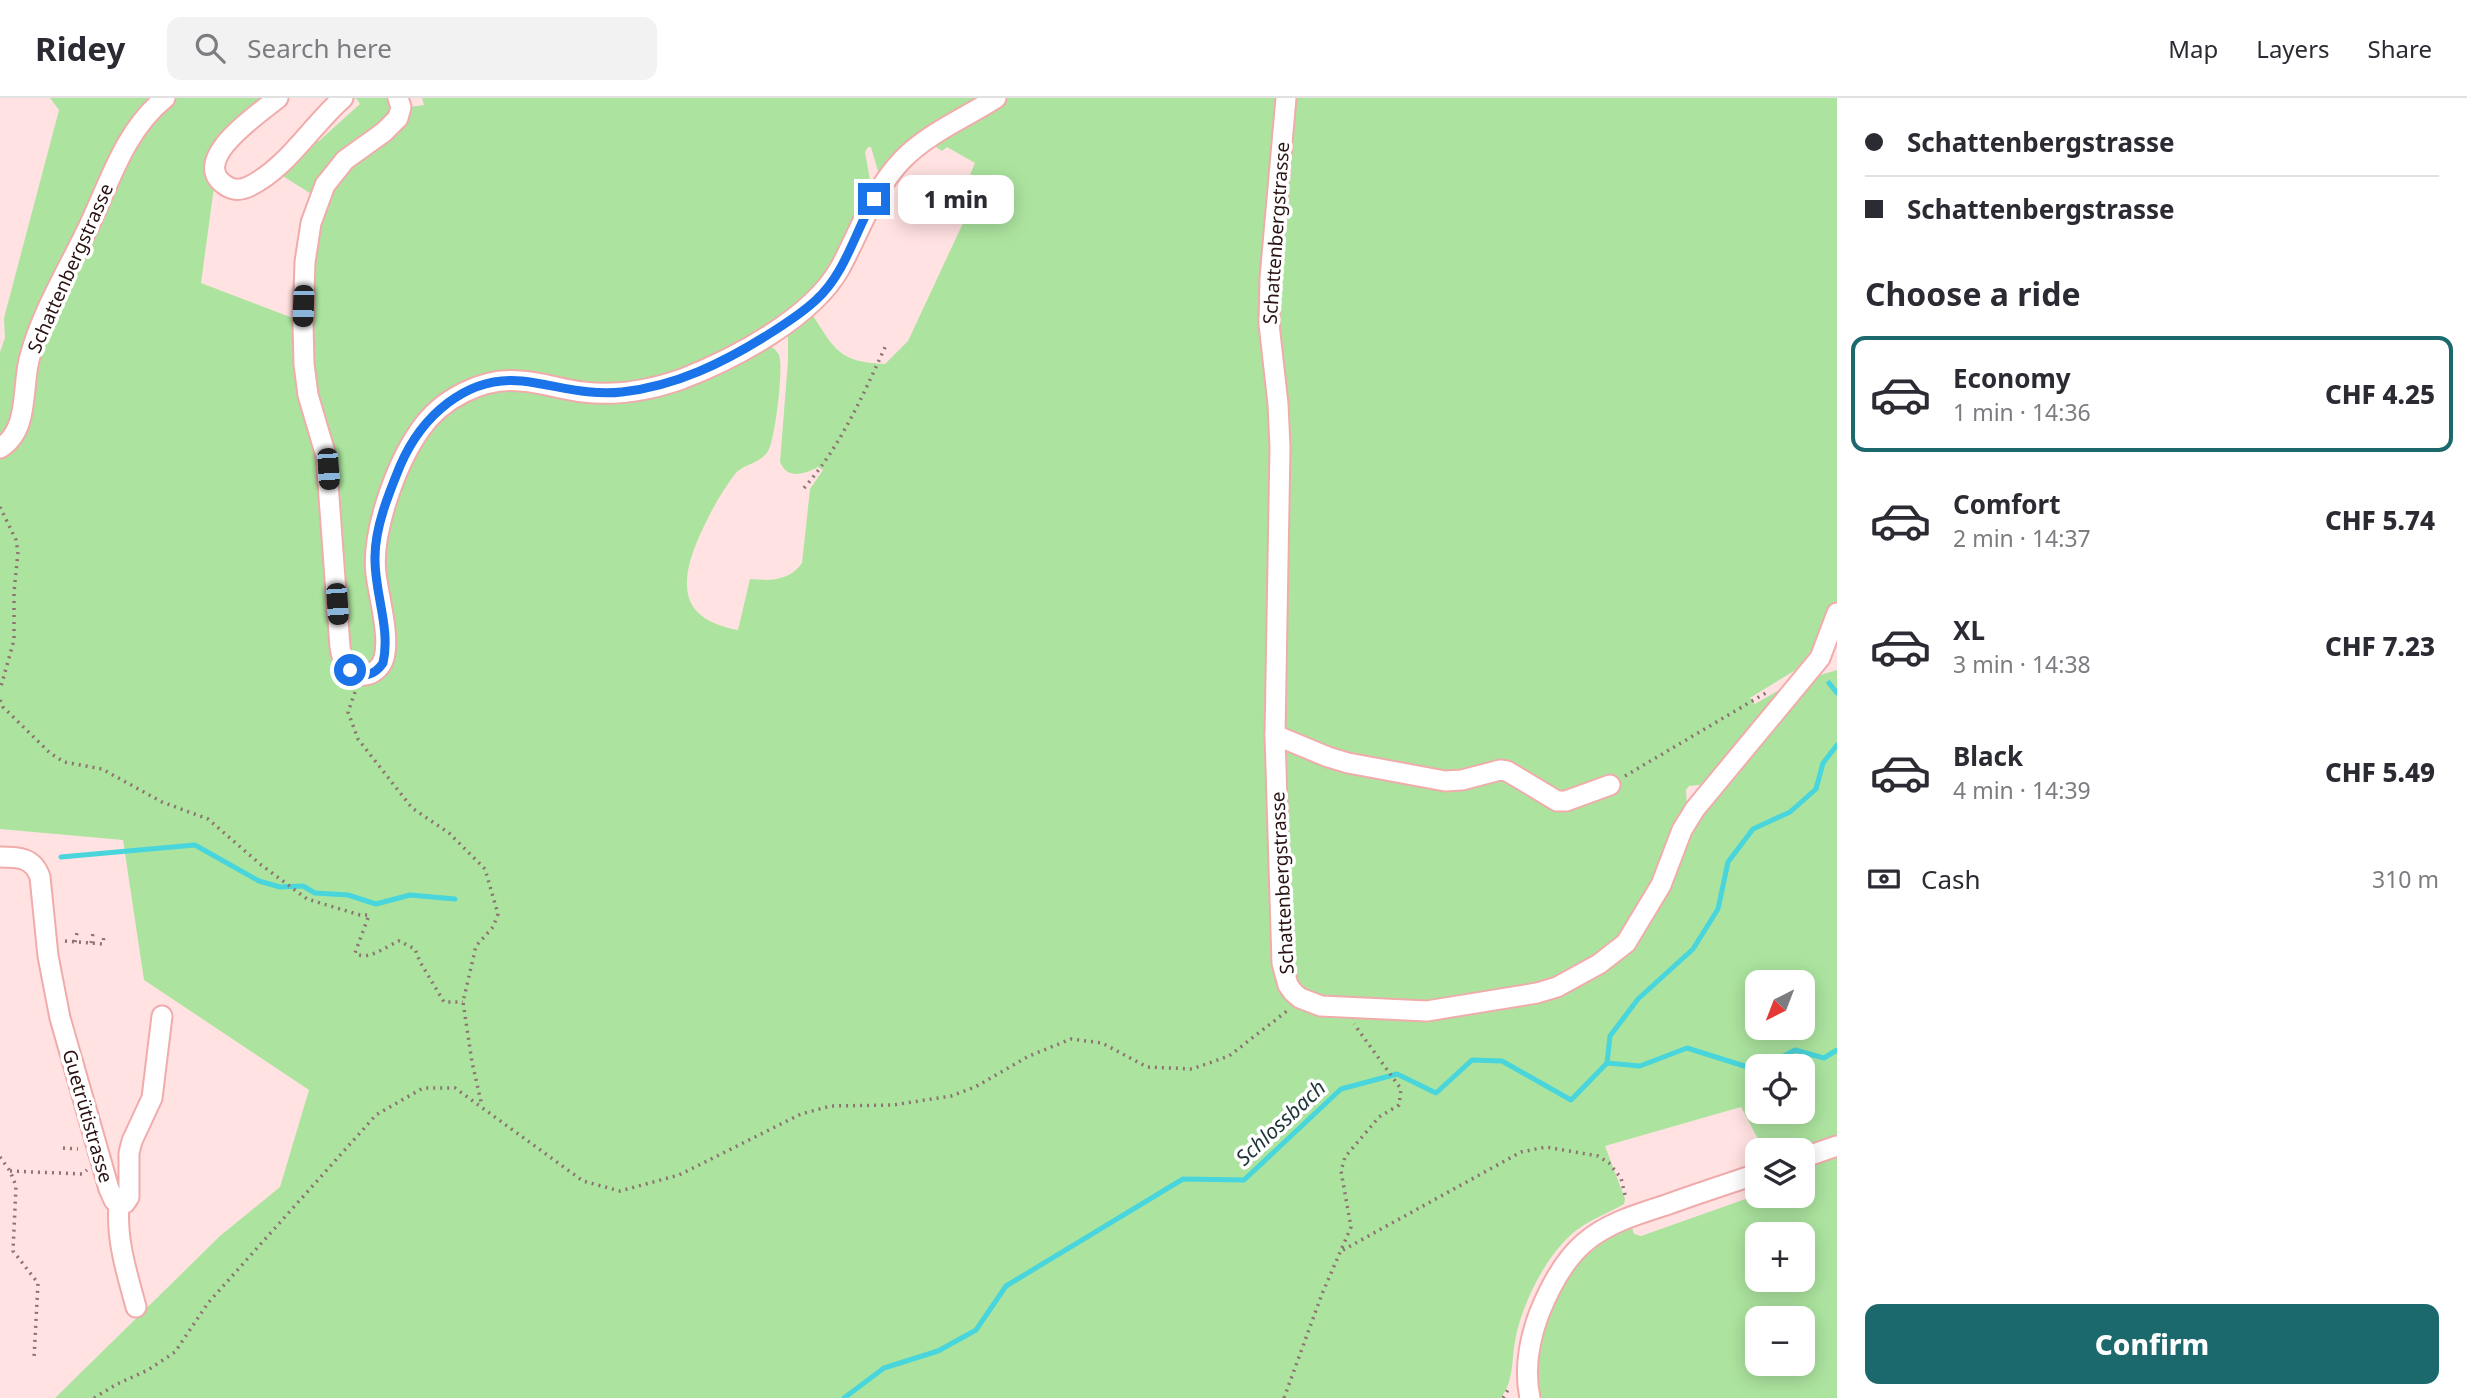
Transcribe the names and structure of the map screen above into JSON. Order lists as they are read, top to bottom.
{
  "streets": {
    "street": ["Schattenbergstrasse", "Guetrütistrasse"]
  },
  "water": ["Schlossbach"],
  "north": "bottom left",
  "page": {
    "header": "Ridey",
    "search": "Search here",
    "nav": ["Map", "Layers", "Share"],
    "banner": ["Schattenbergstrasse", "Schattenbergstrasse"],
    "bubble": "1 min",
    "heading": "Choose a ride",
    "list": [
      {
        "name": "Economy",
        "note": "1 min · 14:36",
        "value": "CHF 4.25"
      },
      {
        "name": "Comfort",
        "note": "2 min · 14:37",
        "value": "CHF 5.74"
      },
      {
        "name": "XL",
        "note": "3 min · 14:38",
        "value": "CHF 7.23"
      },
      {
        "name": "Black",
        "note": "4 min · 14:39",
        "value": "CHF 5.49"
      }
    ],
    "pay": ["Cash", "310 m"],
    "map_buttons": ["+", "−"],
    "buttons": "Confirm"
  }
}
